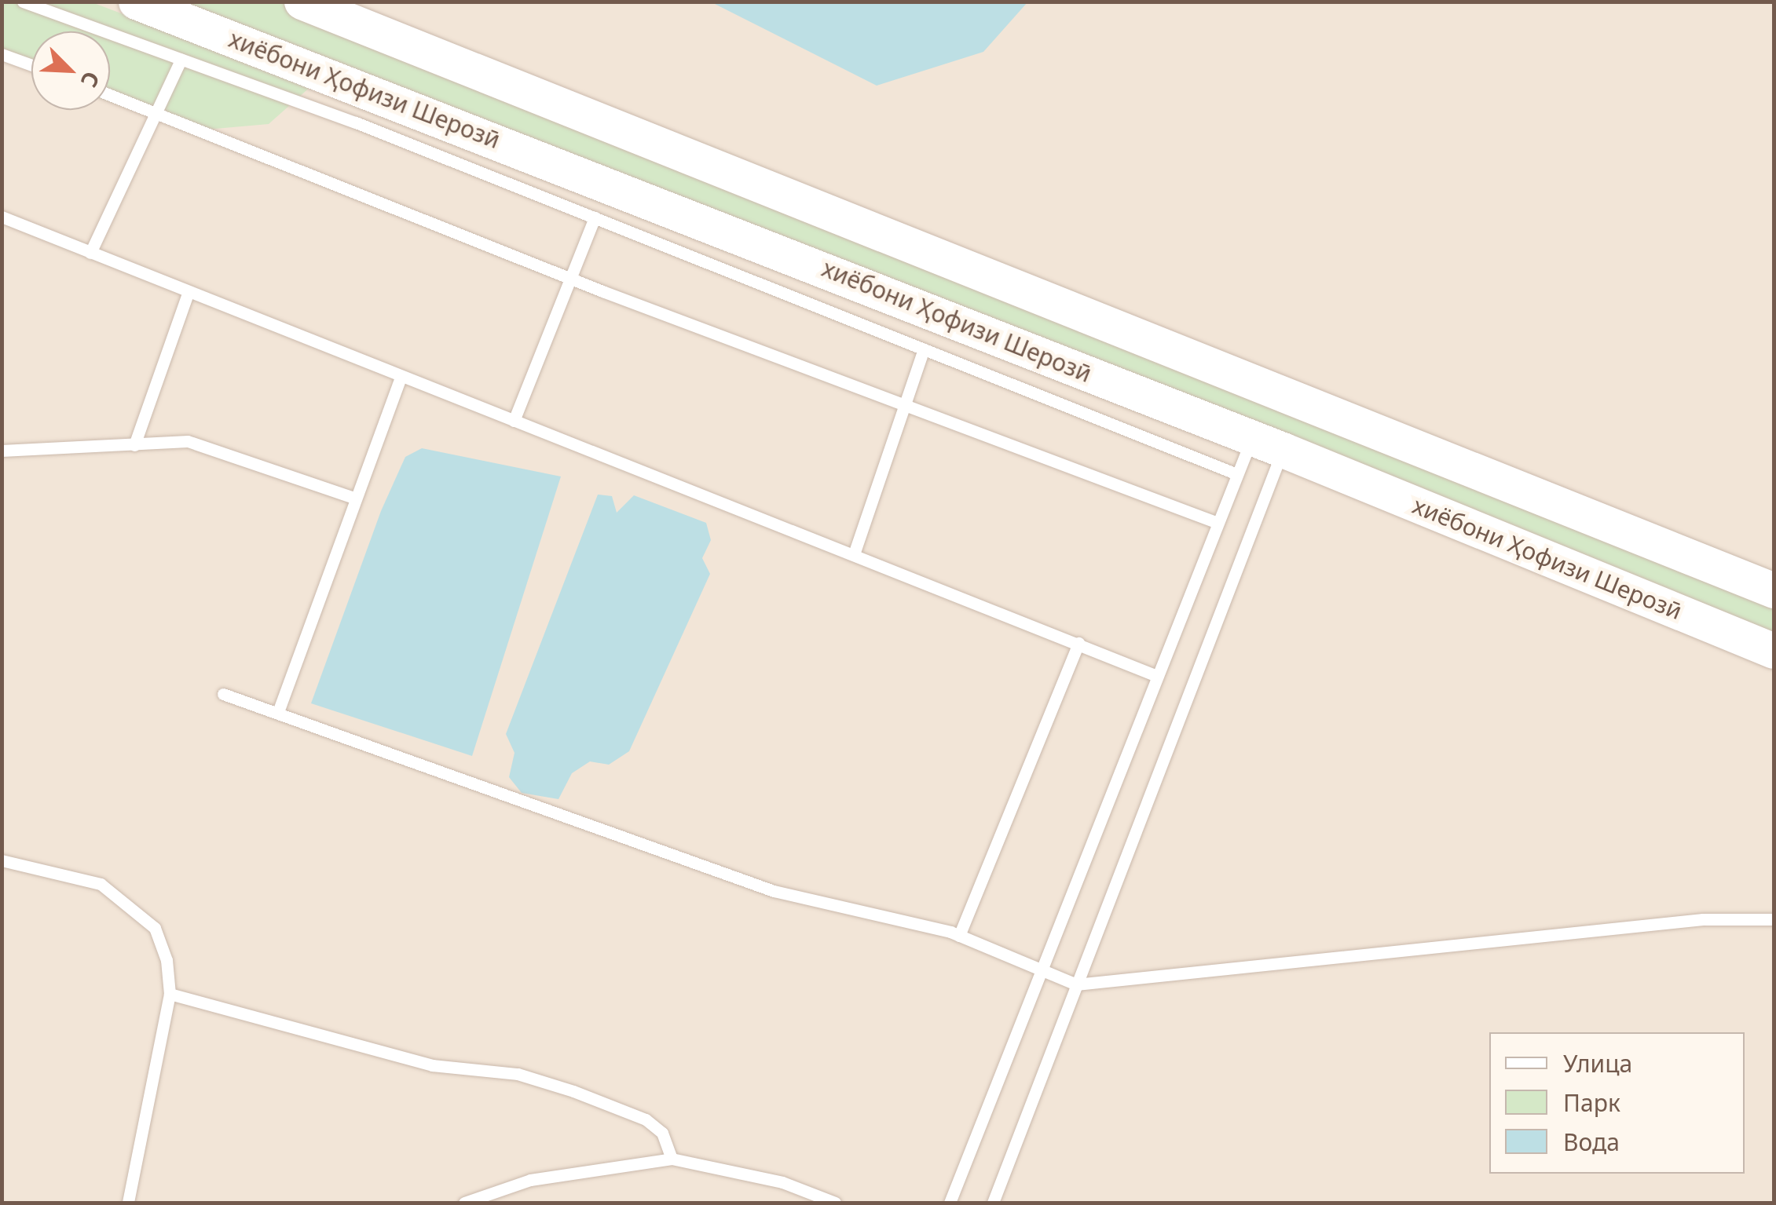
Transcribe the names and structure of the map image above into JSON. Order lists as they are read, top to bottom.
{
  "streets": {
    "main road": ["хиёбони Ҳофизи Шерозӣ"]
  },
  "legend": ["Улица", "Парк", "Вода"],
  "north": "bottom right"
}
